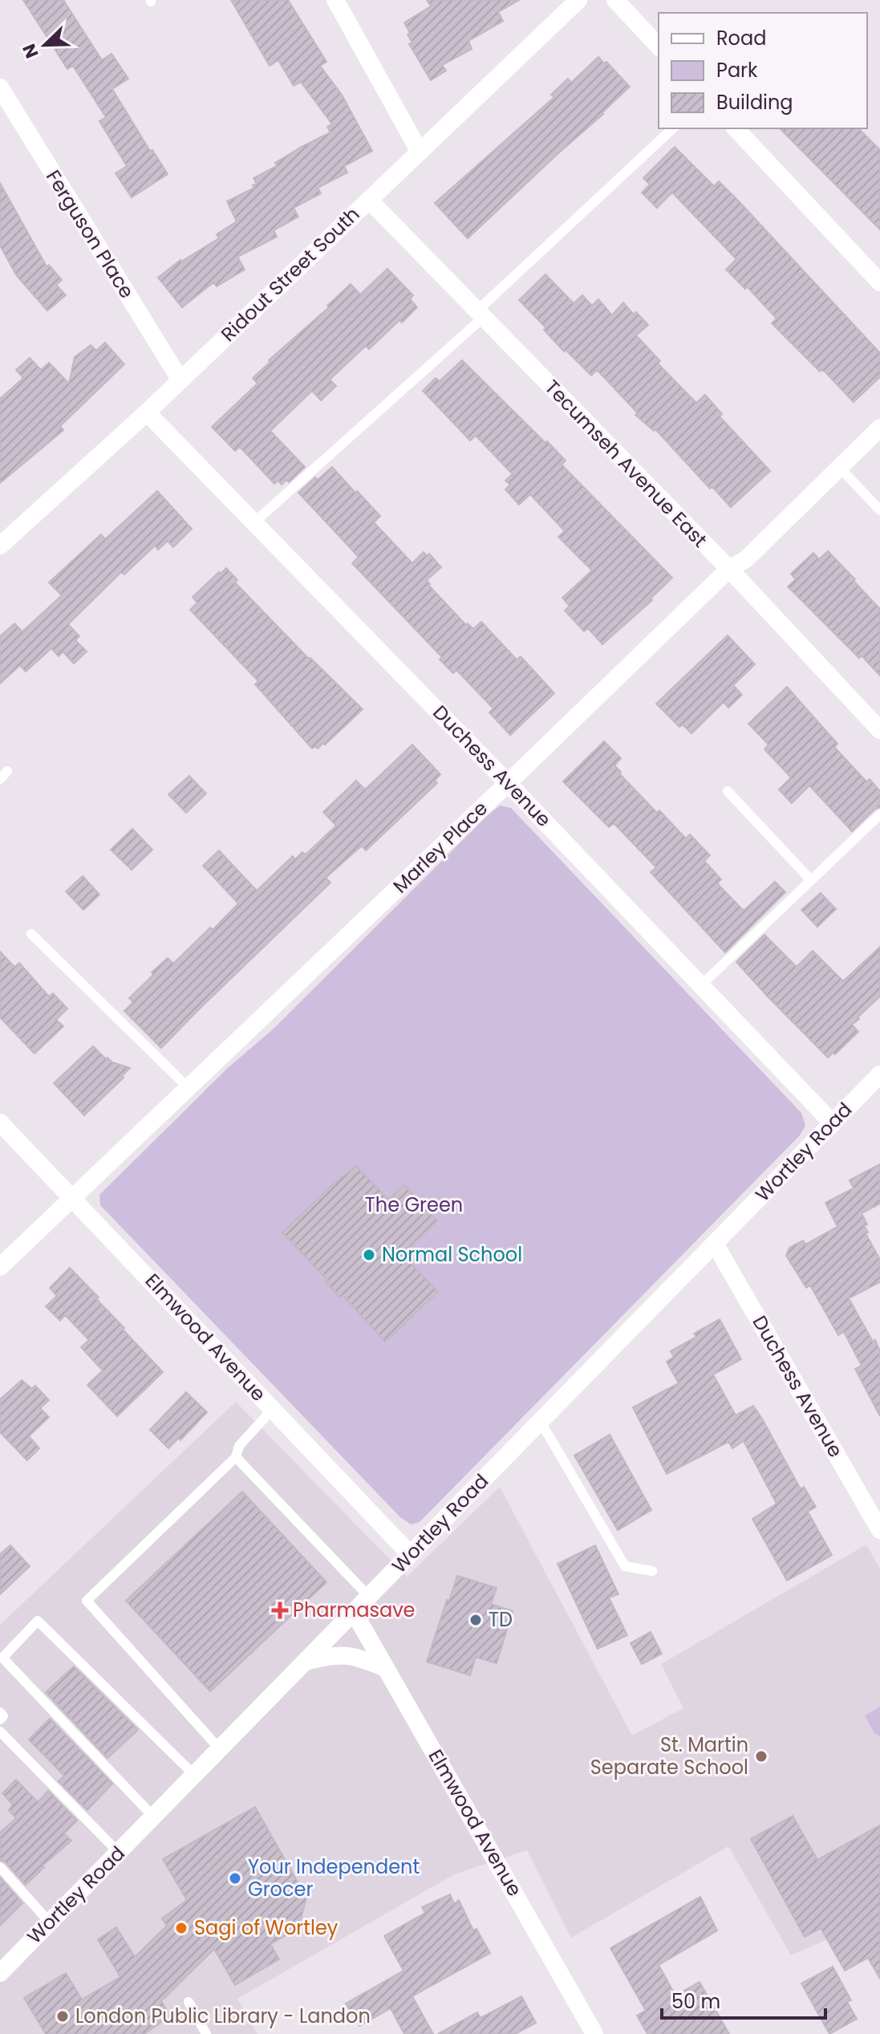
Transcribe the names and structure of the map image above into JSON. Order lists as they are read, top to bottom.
{
  "streets": {
    "street": [
      "Ferguson Place",
      "Ridout Street South",
      "Tecumseh Avenue East",
      "Duchess Avenue",
      "Marley Place",
      "Wortley Road",
      "Elmwood Avenue"
    ]
  },
  "crossings": [
    ["Ferguson Place", "Ridout Street South"],
    ["Ridout Street South", "Tecumseh Avenue East"],
    ["Ridout Street South", "Duchess Avenue"],
    ["Tecumseh Avenue East", "Marley Place"],
    ["Duchess Avenue", "Marley Place"],
    ["Duchess Avenue", "Wortley Road"],
    ["Marley Place", "Elmwood Avenue"],
    ["Wortley Road", "Elmwood Avenue"]
  ],
  "parks": ["The Green"],
  "places": {
    "other": [
      "Normal School",
      "TD",
      "St. Martin Separate School",
      "Your Independent Grocer",
      "Sagi of Wortley",
      "London Public Library - Landon"
    ],
    "health": ["Pharmasave"]
  },
  "legend": ["Road", "Park", "Building"],
  "scale_bar": "50 m",
  "north": "bottom left"
}
